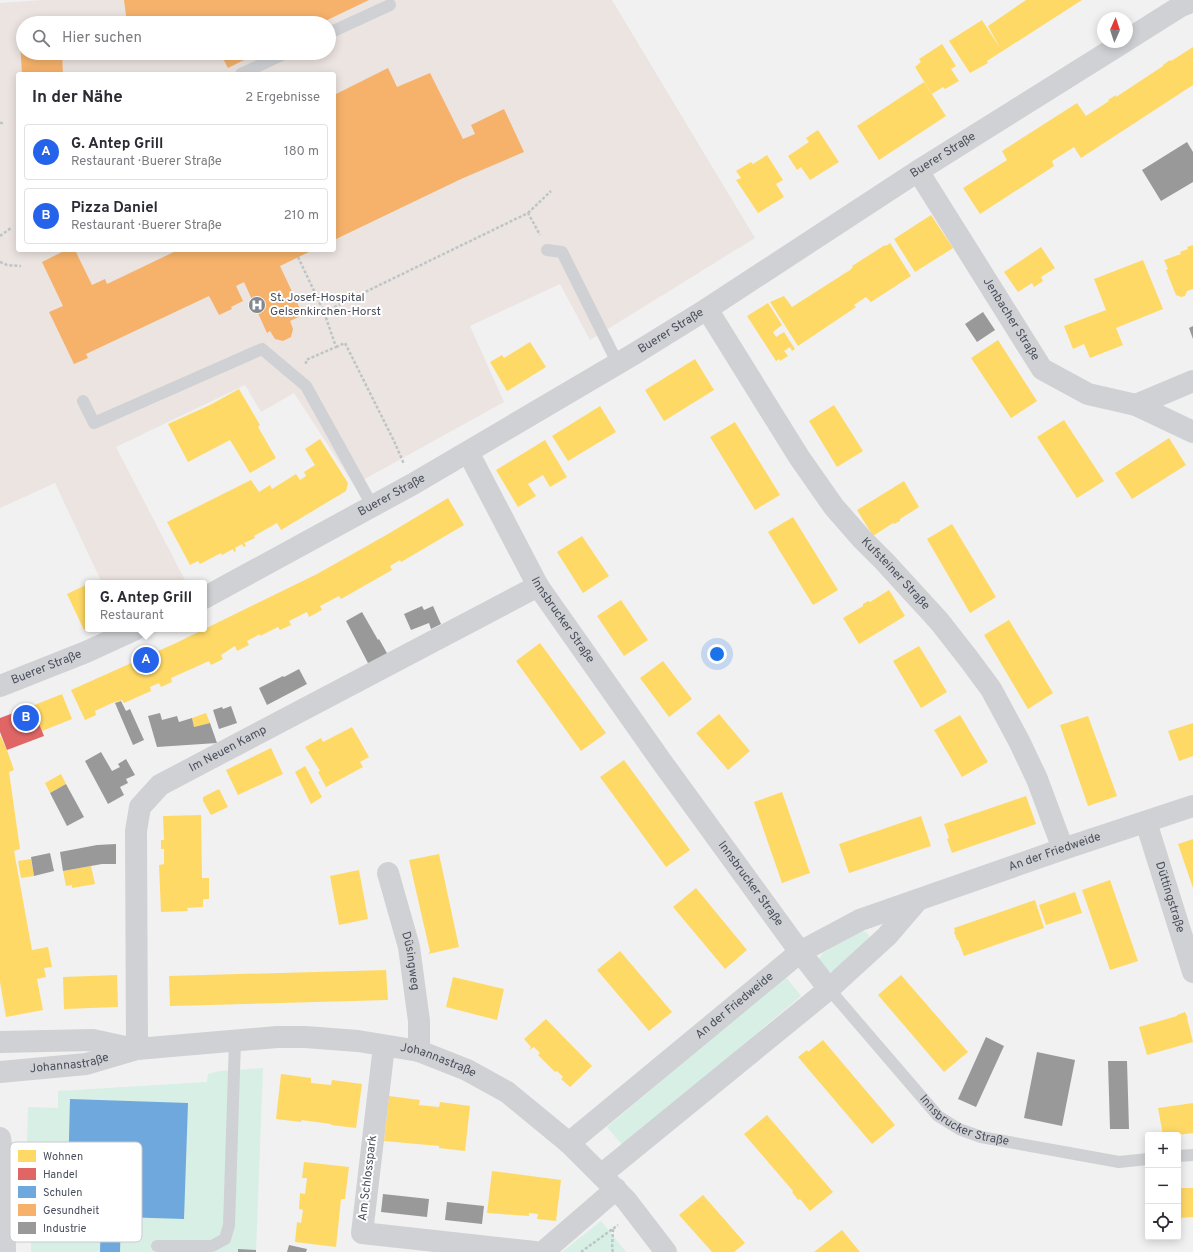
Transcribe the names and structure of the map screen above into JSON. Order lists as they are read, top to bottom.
{
  "streets": {
    "street": [
      "Buerer Straße",
      "Jenbacher Straße",
      "Kufsteiner Straße",
      "Innsbrucker Straße",
      "Im Neuen Kamp",
      "An der Friedweide",
      "Düttingstraße",
      "Düsingweg",
      "Johannastraße",
      "Am Schlosspark"
    ]
  },
  "crossings": [
    ["Buerer Straße", "Jenbacher Straße"],
    ["Buerer Straße", "Kufsteiner Straße"],
    ["Buerer Straße", "Innsbrucker Straße"],
    ["Kufsteiner Straße", "An der Friedweide"],
    ["Innsbrucker Straße", "Im Neuen Kamp"],
    ["Innsbrucker Straße", "An der Friedweide"],
    ["Im Neuen Kamp", "Johannastraße"],
    ["An der Friedweide", "Düttingstraße"],
    ["An der Friedweide", "Johannastraße"],
    ["Düsingweg", "Johannastraße"],
    ["Johannastraße", "Am Schlosspark"]
  ],
  "places": {
    "hospital": ["St. Josef-Hospital Gelsenkirchen-Horst"]
  },
  "legend": [
    "Wohnen",
    "Handel",
    "Schulen",
    "Gesundheit",
    "Industrie"
  ],
  "north": "top",
  "page": {
    "search": "Hier suchen",
    "heading": ["In der Nähe", "2 Ergebnisse"],
    "list": [
      {
        "mark": "A",
        "name": "G. Antep Grill",
        "note": "Restaurant · Buerer Straße",
        "value": "180 m"
      },
      {
        "mark": "B",
        "name": "Pizza Daniel",
        "note": "Restaurant · Buerer Straße",
        "value": "210 m"
      }
    ],
    "popup": ["G. Antep Grill", "Restaurant"],
    "pins": ["A", "B"],
    "map_buttons": ["+", "−"]
  }
}
